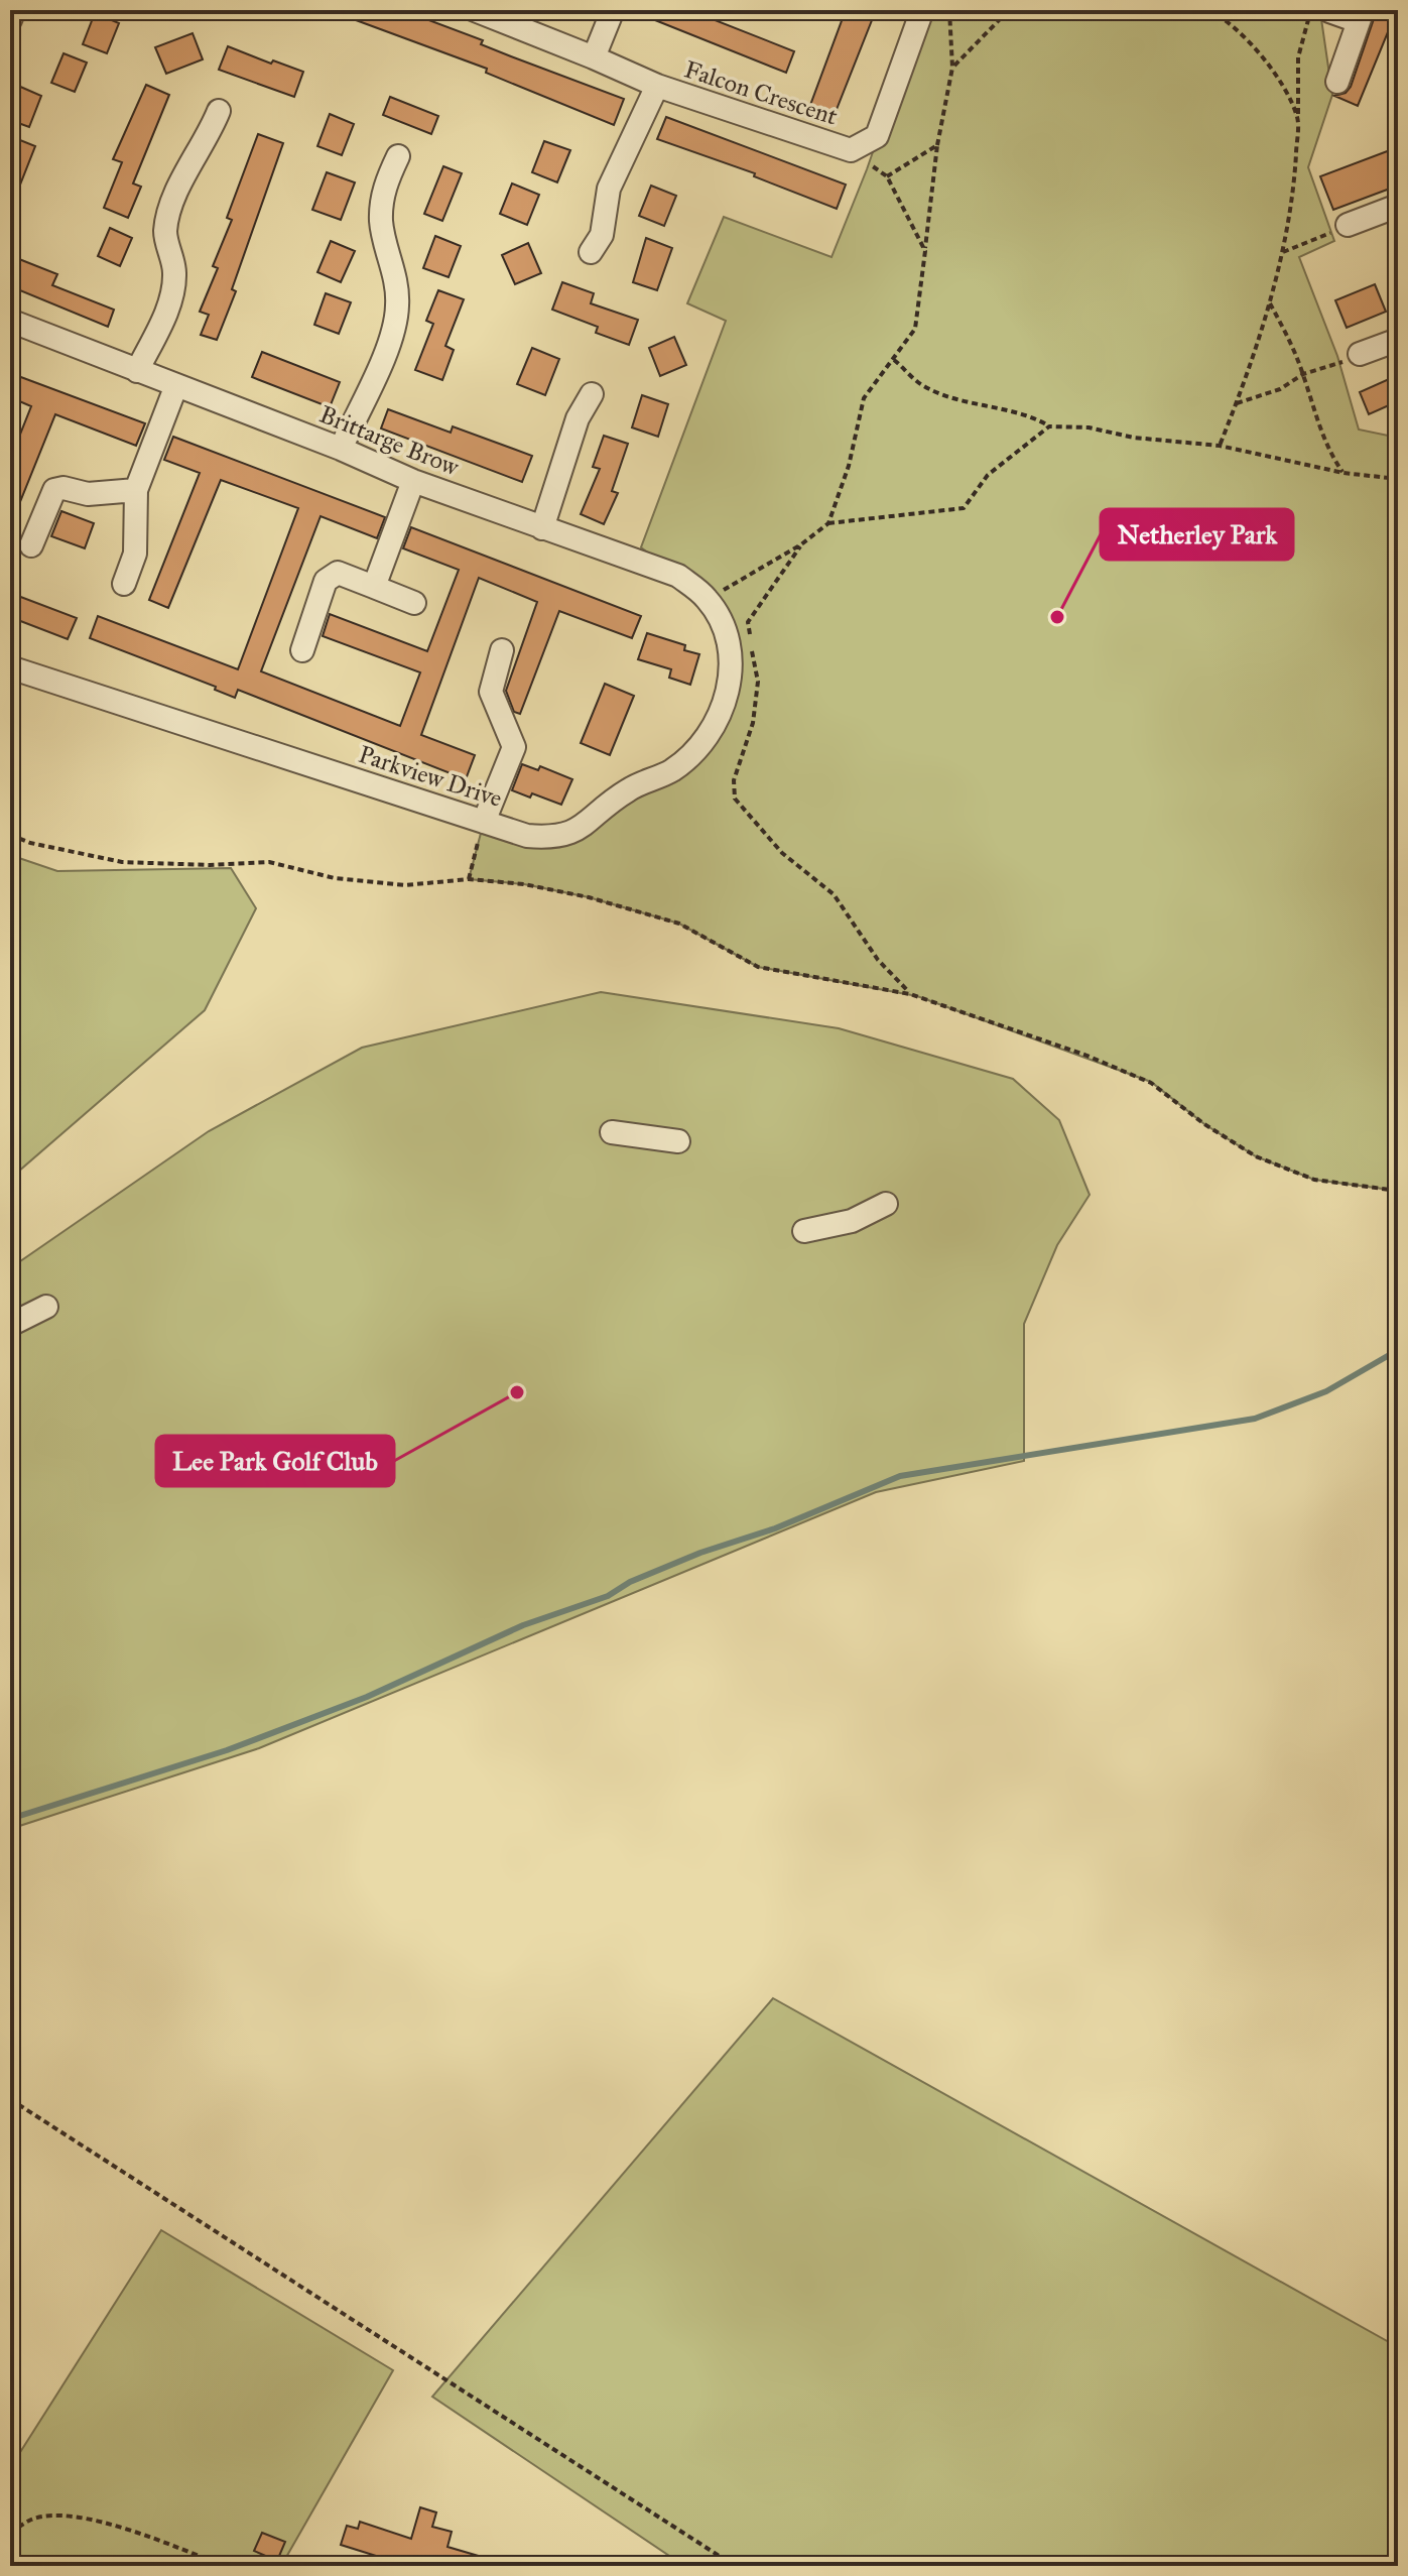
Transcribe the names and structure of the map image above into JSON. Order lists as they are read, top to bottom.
{
  "streets": {
    "street": ["Falcon Crescent", "Brittarge Brow", "Parkview Drive"]
  },
  "crossings": [
    ["Brittarge Brow", "Parkview Drive"]
  ],
  "places": ["Netherley Park", "Lee Park Golf Club"]
}
